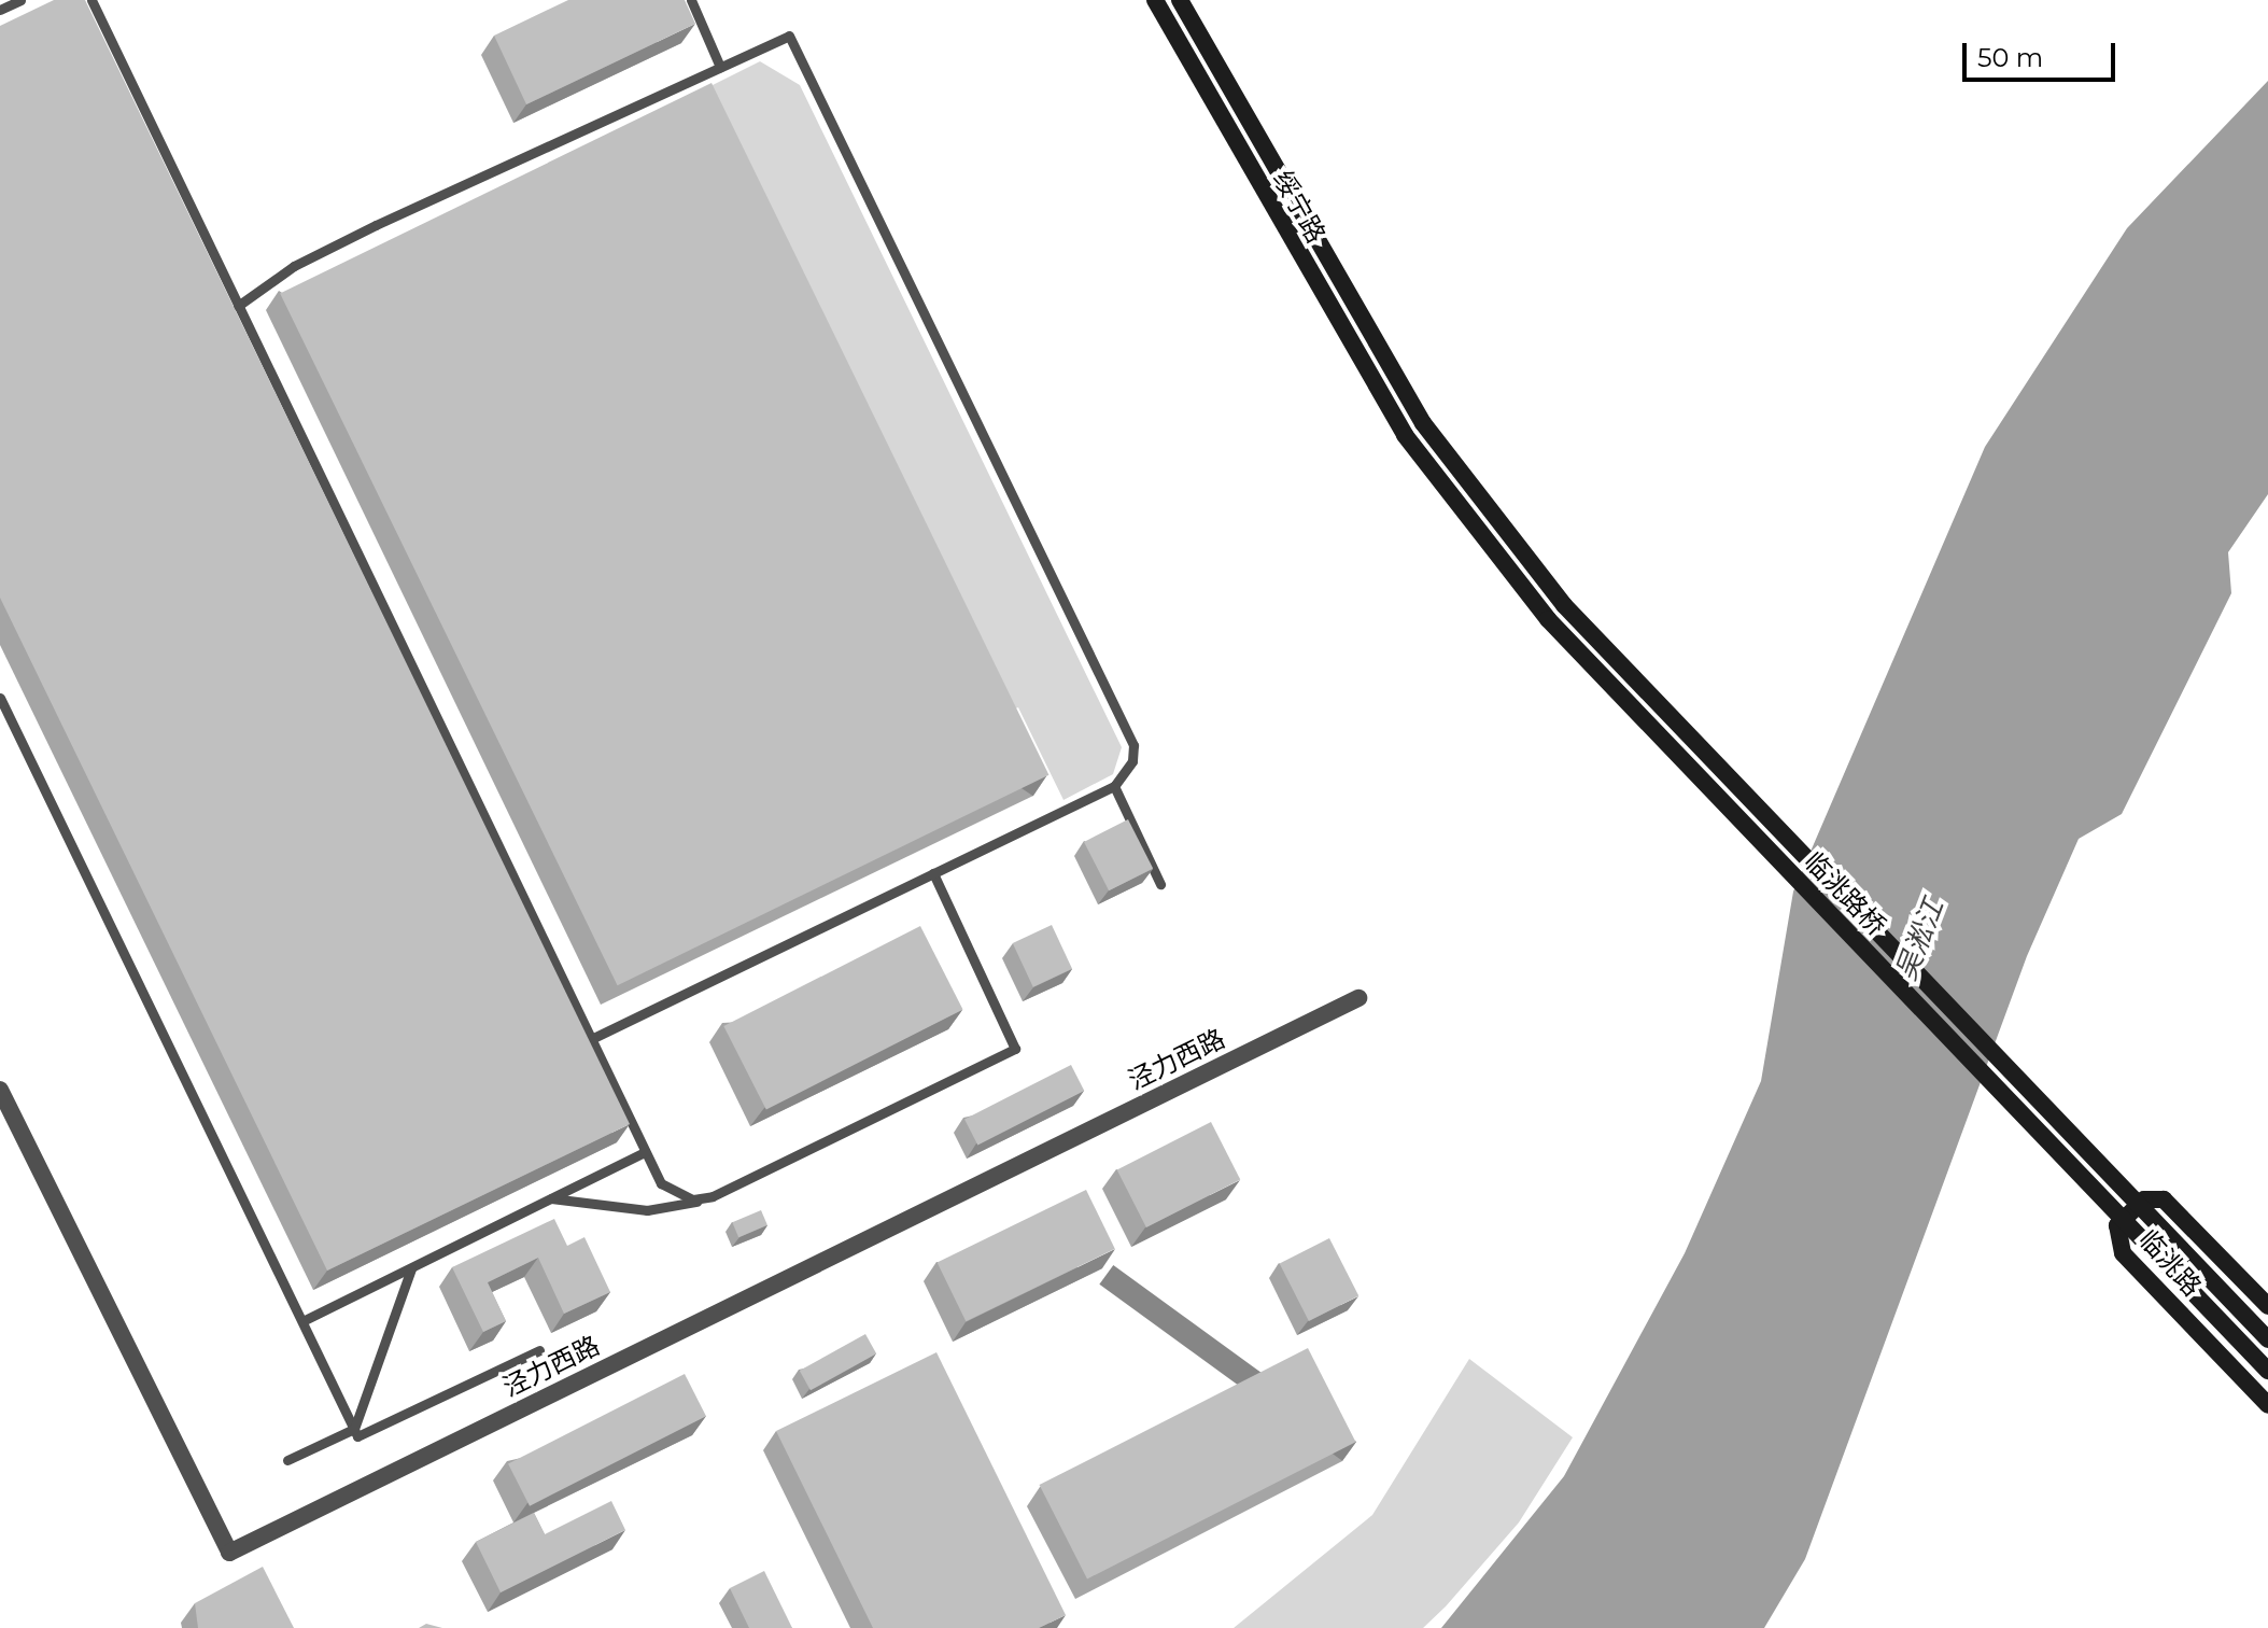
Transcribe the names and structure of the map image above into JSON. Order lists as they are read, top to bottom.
{
  "streets": {
    "main road": ["绥宁路", "临洮路桥", "临洮路"],
    "street": ["泾力西路"]
  },
  "crossings": [
    ["绥宁路", "临洮路桥"]
  ],
  "water": ["吴淞江"],
  "scale_bar": "50 m"
}
